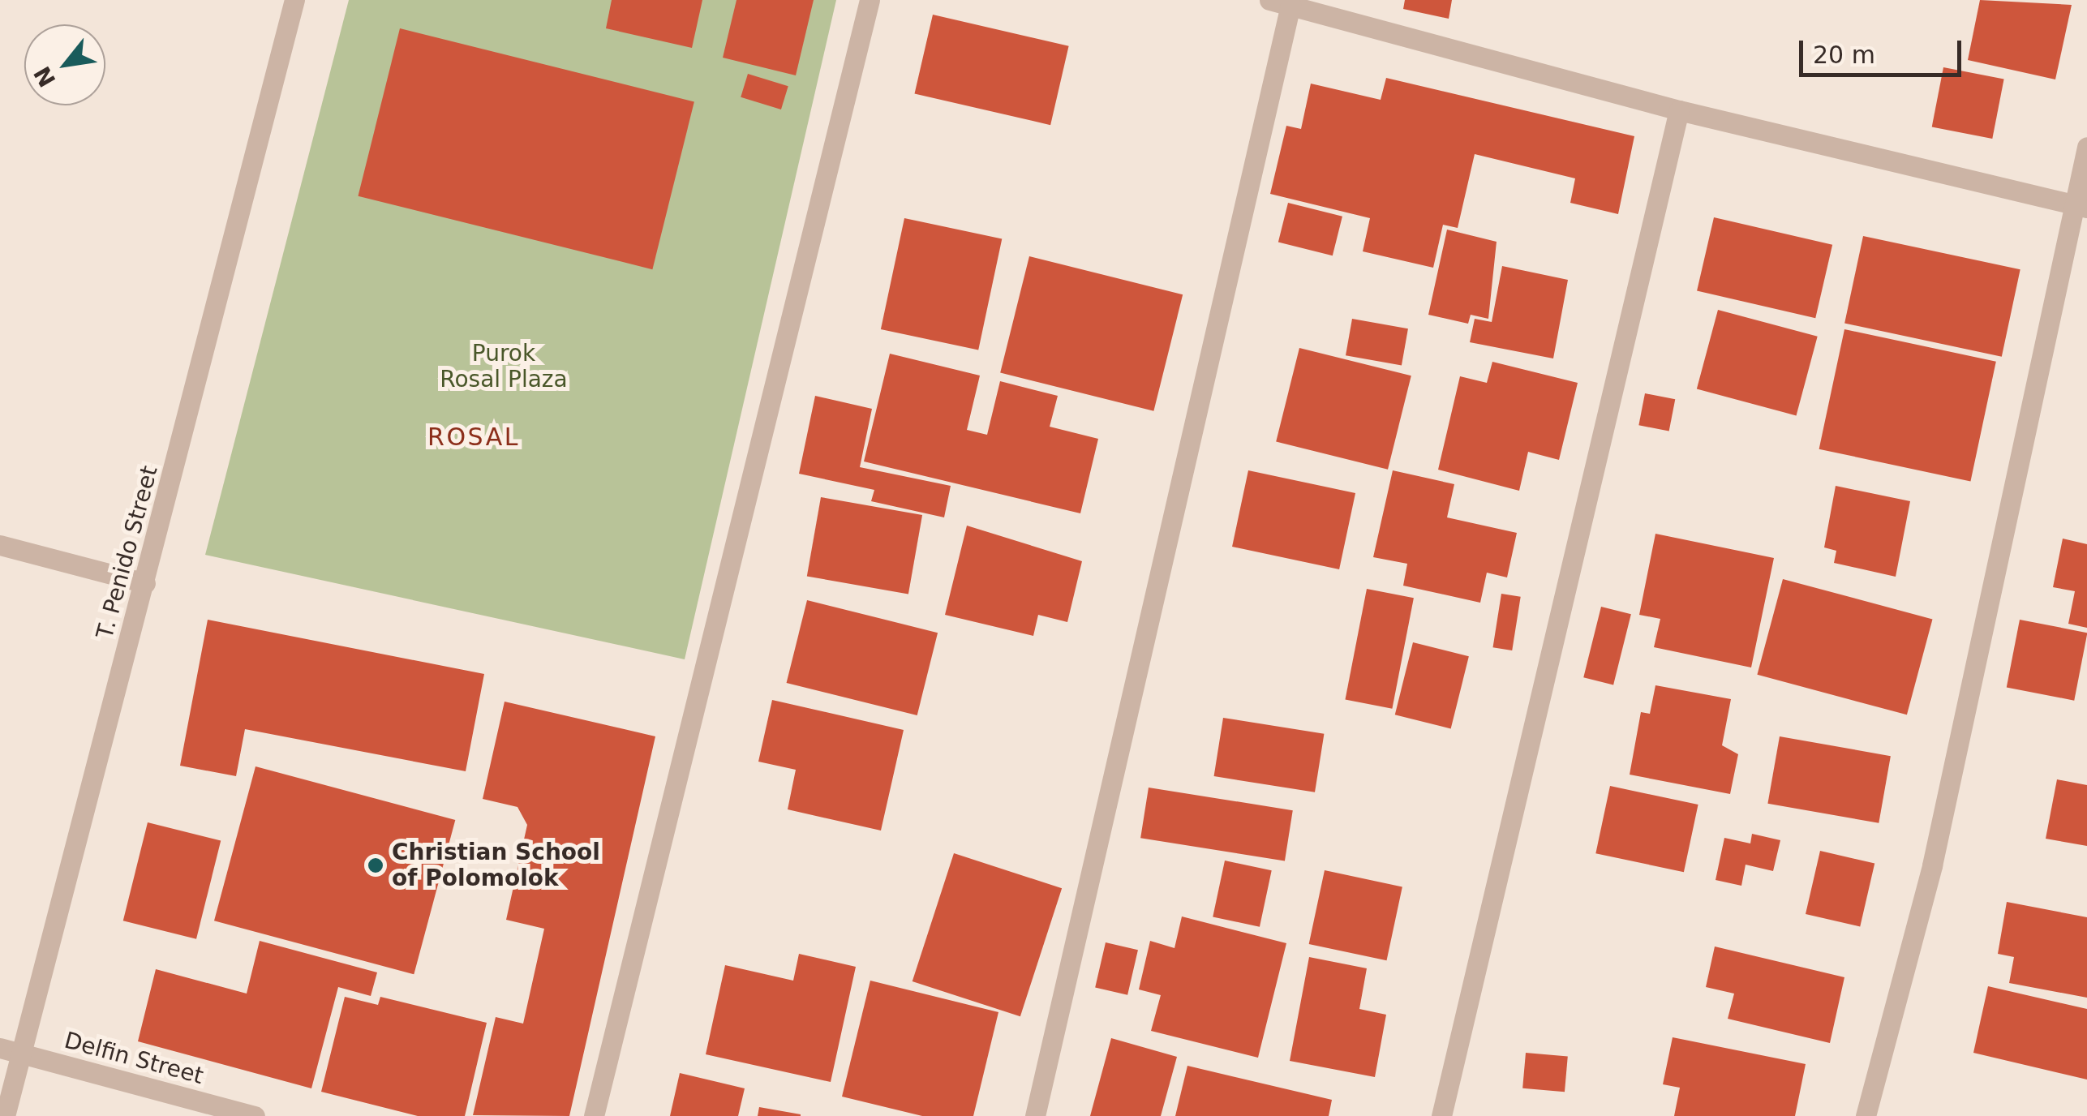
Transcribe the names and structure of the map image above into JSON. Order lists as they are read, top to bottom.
{
  "streets": {
    "street": ["T. Penido Street", "Delfin Street"]
  },
  "crossings": [
    ["T. Penido Street", "Delfin Street"]
  ],
  "districts": ["ROSAL"],
  "parks": ["Purok Rosal Plaza"],
  "places": ["Christian School of Polomolok"],
  "scale_bar": "20 m",
  "north": "bottom left"
}
